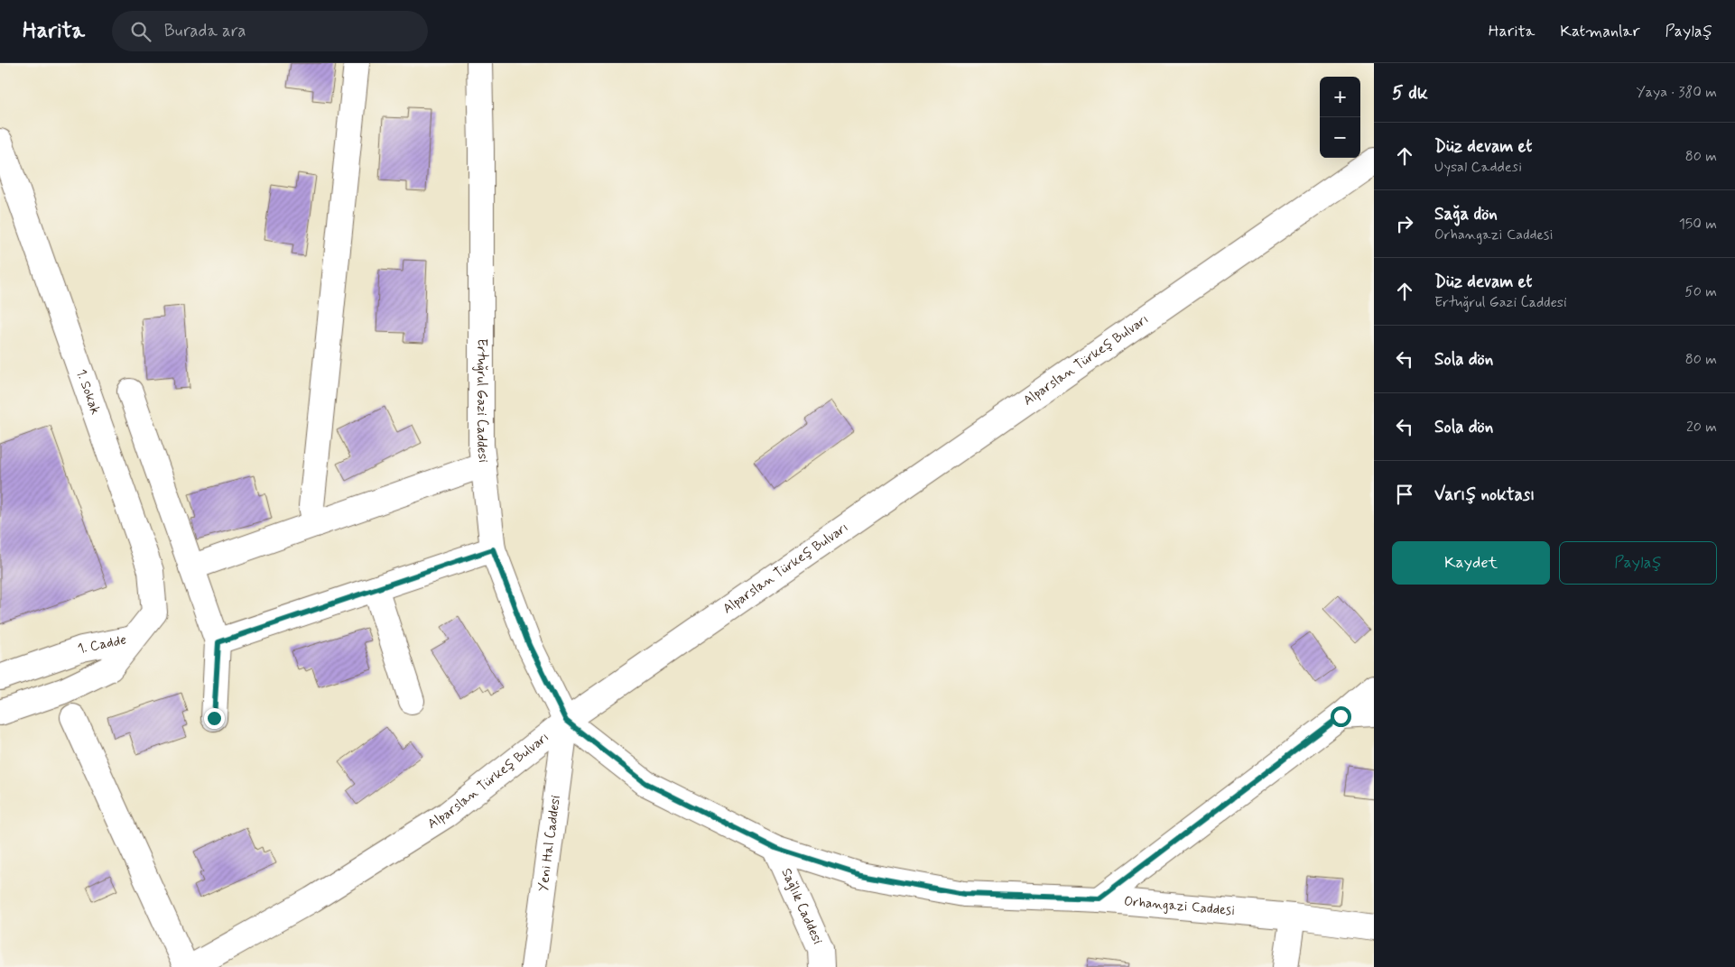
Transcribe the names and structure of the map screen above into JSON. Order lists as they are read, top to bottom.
{
  "streets": {
    "street": [
      "Alparslan Türkeş Bulvarı",
      "1. Sokak",
      "Ertuğrul Gazi Caddesi",
      "1. Cadde",
      "Yeni Hal Caddesi",
      "Sağlık Caddesi",
      "Orhangazi Caddesi"
    ]
  },
  "crossings": [
    ["Alparslan Türkeş Bulvarı", "Ertuğrul Gazi Caddesi"],
    ["Alparslan Türkeş Bulvarı", "Yeni Hal Caddesi"],
    ["Alparslan Türkeş Bulvarı", "Orhangazi Caddesi"],
    ["1. Sokak", "1. Cadde"],
    ["Ertuğrul Gazi Caddesi", "Yeni Hal Caddesi"],
    ["Ertuğrul Gazi Caddesi", "Orhangazi Caddesi"],
    ["Yeni Hal Caddesi", "Orhangazi Caddesi"],
    ["Sağlık Caddesi", "Orhangazi Caddesi"]
  ],
  "page": {
    "header": "Harita",
    "search": "Burada ara",
    "nav": ["Harita", "Katmanlar", "Paylaş"],
    "heading": ["5 dk", "Yaya · 380 m"],
    "map_buttons": ["+", "−"],
    "list": [
      ["Düz devam et", "Uysal Caddesi", "80 m"],
      ["Sağa dön", "Orhangazi Caddesi", "150 m"],
      ["Düz devam et", "Ertuğrul Gazi Caddesi", "50 m"],
      ["Sola dön", "80 m"],
      ["Sola dön", "20 m"],
      "Varış noktası"
    ],
    "buttons": ["Kaydet", "Paylaş"]
  }
}
